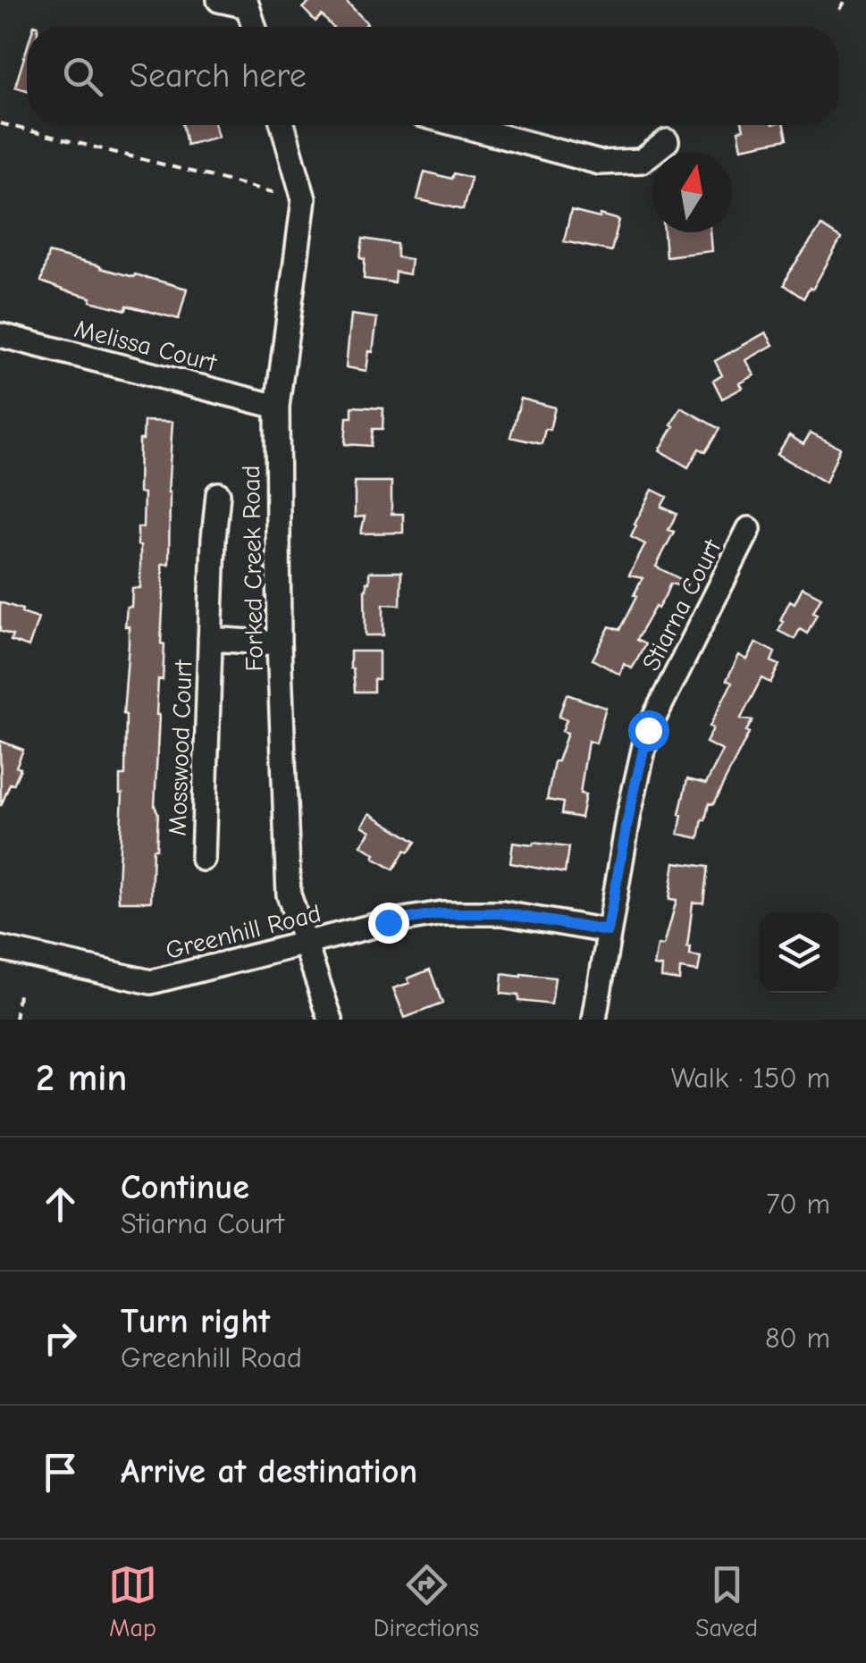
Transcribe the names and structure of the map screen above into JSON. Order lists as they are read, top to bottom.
{
  "streets": {
    "street": [
      "Melissa Court",
      "Forked Creek Road",
      "Stiarna Court",
      "Mosswood Court",
      "Greenhill Road"
    ]
  },
  "crossings": [
    ["Melissa Court", "Forked Creek Road"],
    ["Forked Creek Road", "Mosswood Court"],
    ["Forked Creek Road", "Greenhill Road"],
    ["Stiarna Court", "Greenhill Road"]
  ],
  "north": "top",
  "page": {
    "search": "Search here",
    "heading": ["2 min", "Walk · 150 m"],
    "list": [
      ["Continue", "Stiarna Court", "70 m"],
      ["Turn right", "Greenhill Road", "80 m"],
      "Arrive at destination"
    ],
    "nav": ["Map", "Directions", "Saved"]
  }
}
